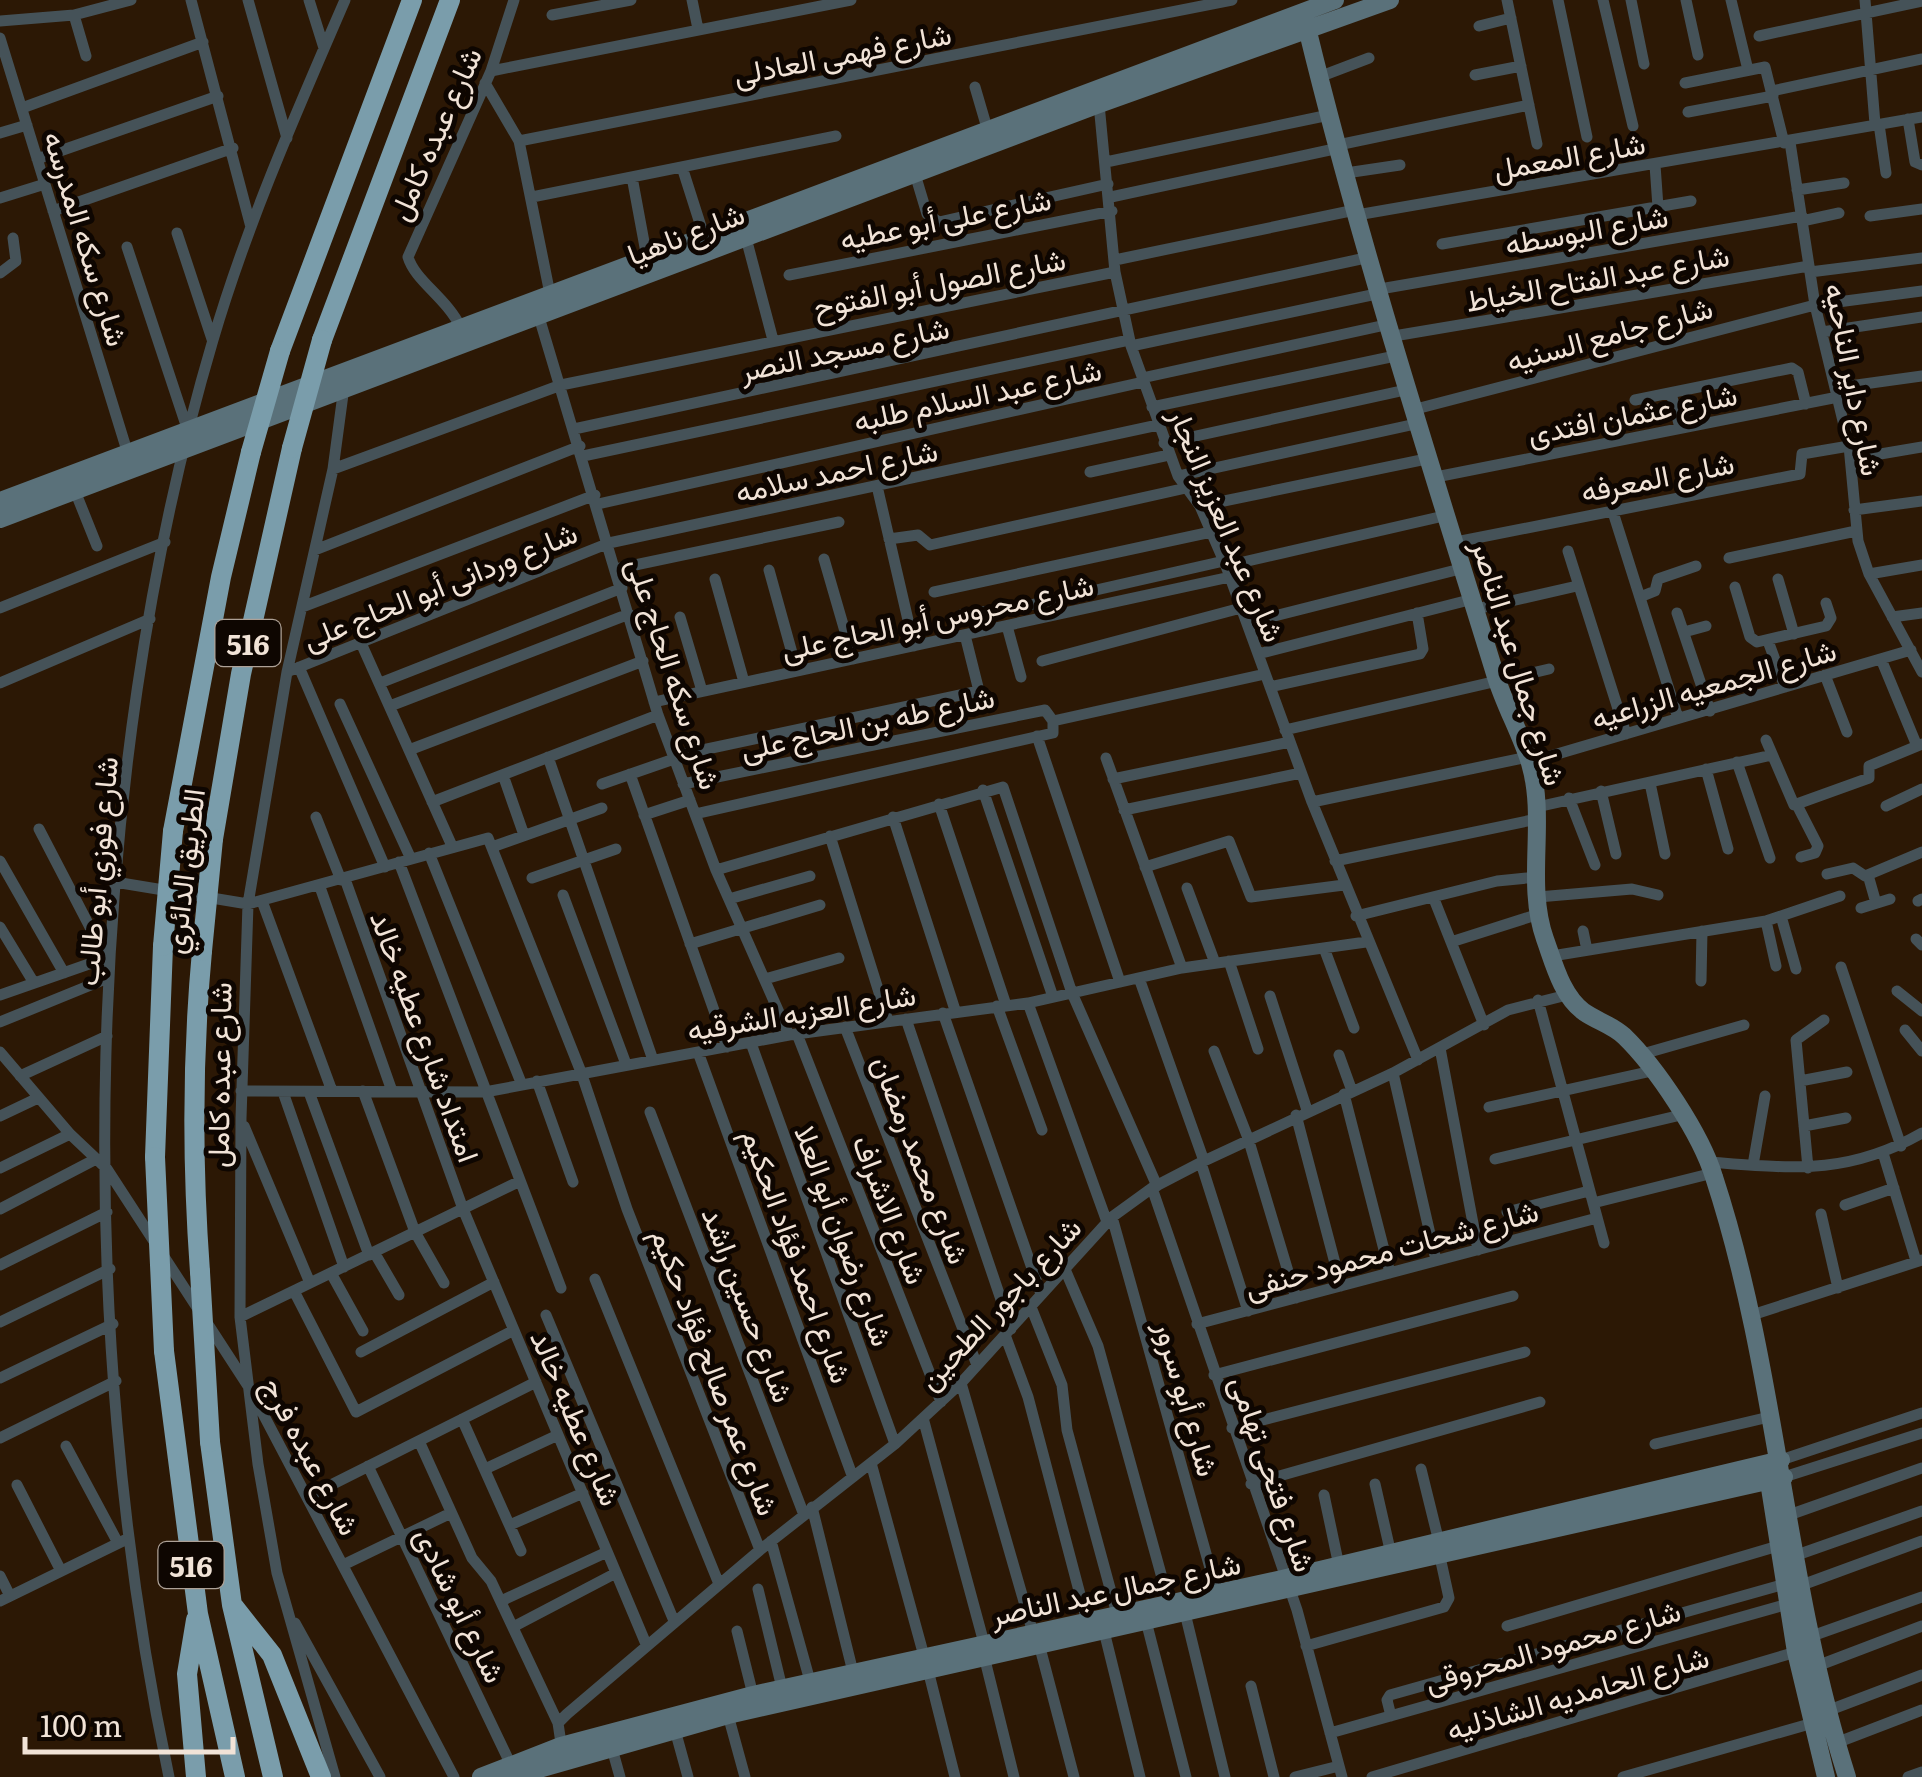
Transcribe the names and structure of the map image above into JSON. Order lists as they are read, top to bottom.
{
  "streets": {
    "highway": ["516", "الطريق الدائري"],
    "street": [
      "شارع فهمى العادلى",
      "شارع عبده كامل",
      "شارع المعمل",
      "شارع على أبو عطيه",
      "شارع البوسطه",
      "شارع ناهيا",
      "شارع سكه المدرسه",
      "شارع عبد الفتاح الخياط",
      "شارع الصول أبو الفتوح",
      "شارع جامع السنيه",
      "شارع مسجد النصر",
      "شارع داير الناحيه",
      "شارع عبد السلام طلبه",
      "شارع عثمان افتدى",
      "شارع احمد سلامه",
      "شارع المعرفه",
      "شارع عبد العزيز النجار",
      "شارع وردانى أبو الحاج على",
      "شارع محروس أبو الحاج على",
      "شارع جمال عبد الناصر",
      "شارع سكه الحاج على",
      "شارع الجمعيه الزراعيه",
      "شارع طه بن الحاج على",
      "شارع فوزي أبو طالب",
      "شارع العزبه الشرقيه",
      "امتداد شارع عطيه خالد",
      "شارع محمد رمضان",
      "شارع الاشراف",
      "شارع رضوان أبو العلا",
      "شارع شحات محمود حنفى",
      "شارع احمد فؤاد الحكيم",
      "شارع باجور الطحين",
      "شارع حسين راشد",
      "شارع عمر صالح فؤاد حكيم",
      "شارع أبو سرور",
      "شارع عطيه خالد",
      "شارع عبده فرج",
      "شارع فتحى تهامى",
      "شارع أبو شادى",
      "شارع محمود المحروقى",
      "شارع الحامديه الشاذليه"
    ]
  },
  "crossings": [
    ["شارع عبده كامل", "شارع البوسطه"],
    ["شارع عبده كامل", "شارع ناهيا"],
    ["شارع عبده كامل", "شارع الصول أبو الفتوح"],
    ["شارع عبده كامل", "شارع عبد السلام طلبه"],
    ["شارع عبده كامل", "شارع وردانى أبو الحاج على"],
    ["شارع عبده كامل", "شارع العزبه الشرقيه"],
    ["شارع عبده كامل", "شارع عبده فرج"],
    ["شارع المعمل", "شارع الصول أبو الفتوح"],
    ["شارع المعمل", "شارع داير الناحيه"],
    ["شارع المعمل", "شارع عبد العزيز النجار"],
    ["شارع المعمل", "شارع جمال عبد الناصر"],
    ["شارع على أبو عطيه", "شارع عبد العزيز النجار"],
    ["شارع البوسطه", "شارع داير الناحيه"],
    ["شارع البوسطه", "شارع عبد العزيز النجار"],
    ["شارع البوسطه", "شارع جمال عبد الناصر"],
    ["شارع البوسطه", "شارع سكه الحاج على"],
    ["شارع ناهيا", "شارع سكه المدرسه"],
    ["شارع ناهيا", "شارع عبد العزيز النجار"],
    ["شارع ناهيا", "شارع جمال عبد الناصر"],
    ["شارع ناهيا", "شارع سكه الحاج على"],
    ["شارع ناهيا", "شارع فوزي أبو طالب"],
    ["شارع عبد الفتاح الخياط", "شارع داير الناحيه"],
    ["شارع عبد الفتاح الخياط", "شارع عبد السلام طلبه"],
    ["شارع عبد الفتاح الخياط", "شارع عبد العزيز النجار"],
    ["شارع عبد الفتاح الخياط", "شارع جمال عبد الناصر"],
    ["شارع الصول أبو الفتوح", "شارع عبد العزيز النجار"],
    ["شارع الصول أبو الفتوح", "شارع سكه الحاج على"],
    ["شارع جامع السنيه", "شارع داير الناحيه"],
    ["شارع جامع السنيه", "شارع عبد العزيز النجار"],
    ["شارع جامع السنيه", "شارع جمال عبد الناصر"],
    ["شارع مسجد النصر", "شارع عبد العزيز النجار"],
    ["شارع مسجد النصر", "شارع جمال عبد الناصر"],
    ["شارع مسجد النصر", "شارع سكه الحاج على"],
    ["شارع داير الناحيه", "شارع عثمان افتدى"],
    ["شارع داير الناحيه", "شارع المعرفه"],
    ["شارع داير الناحيه", "شارع الجمعيه الزراعيه"],
    ["شارع عبد السلام طلبه", "شارع عبد العزيز النجار"],
    ["شارع عبد السلام طلبه", "شارع سكه الحاج على"],
    ["شارع عثمان افتدى", "شارع جمال عبد الناصر"],
    ["شارع احمد سلامه", "شارع عبد العزيز النجار"],
    ["شارع احمد سلامه", "شارع وردانى أبو الحاج على"],
    ["شارع احمد سلامه", "شارع سكه الحاج على"],
    ["شارع المعرفه", "شارع جمال عبد الناصر"],
    ["شارع عبد العزيز النجار", "شارع محروس أبو الحاج على"],
    ["شارع عبد العزيز النجار", "شارع الجمعيه الزراعيه"],
    ["شارع عبد العزيز النجار", "شارع العزبه الشرقيه"],
    ["شارع عبد العزيز النجار", "شارع باجور الطحين"],
    ["شارع وردانى أبو الحاج على", "شارع سكه الحاج على"],
    ["شارع محروس أبو الحاج على", "شارع سكه الحاج على"],
    ["شارع جمال عبد الناصر", "شارع الجمعيه الزراعيه"],
    ["شارع جمال عبد الناصر", "شارع باجور الطحين"],
    ["شارع جمال عبد الناصر", "شارع حسين راشد"],
    ["شارع جمال عبد الناصر", "شارع أبو سرور"],
    ["شارع جمال عبد الناصر", "شارع فتحى تهامى"],
    ["شارع جمال عبد الناصر", "شارع أبو شادى"],
    ["شارع سكه الحاج على", "شارع طه بن الحاج على"],
    ["شارع سكه الحاج على", "شارع العزبه الشرقيه"],
    ["شارع سكه الحاج على", "شارع الاشراف"],
    ["شارع فوزي أبو طالب", "شارع عبده فرج"],
    ["شارع العزبه الشرقيه", "امتداد شارع عطيه خالد"],
    ["شارع العزبه الشرقيه", "شارع محمد رمضان"],
    ["شارع العزبه الشرقيه", "شارع الاشراف"],
    ["شارع العزبه الشرقيه", "شارع رضوان أبو العلا"],
    ["شارع العزبه الشرقيه", "شارع احمد فؤاد الحكيم"],
    ["شارع العزبه الشرقيه", "شارع عمر صالح فؤاد حكيم"],
    ["شارع العزبه الشرقيه", "شارع أبو سرور"],
    ["شارع العزبه الشرقيه", "شارع فتحى تهامى"],
    ["امتداد شارع عطيه خالد", "شارع عطيه خالد"],
    ["شارع محمد رمضان", "شارع باجور الطحين"],
    ["شارع الاشراف", "شارع باجور الطحين"],
    ["شارع رضوان أبو العلا", "شارع باجور الطحين"],
    ["شارع شحات محمود حنفى", "شارع فتحى تهامى"],
    ["شارع احمد فؤاد الحكيم", "شارع باجور الطحين"],
    ["شارع باجور الطحين", "شارع حسين راشد"],
    ["شارع باجور الطحين", "شارع عمر صالح فؤاد حكيم"],
    ["شارع باجور الطحين", "شارع أبو سرور"],
    ["شارع باجور الطحين", "شارع عطيه خالد"],
    ["شارع باجور الطحين", "شارع فتحى تهامى"],
    ["شارع فتحى تهامى", "شارع محمود المحروقى"]
  ],
  "scale_bar": "100 m"
}
